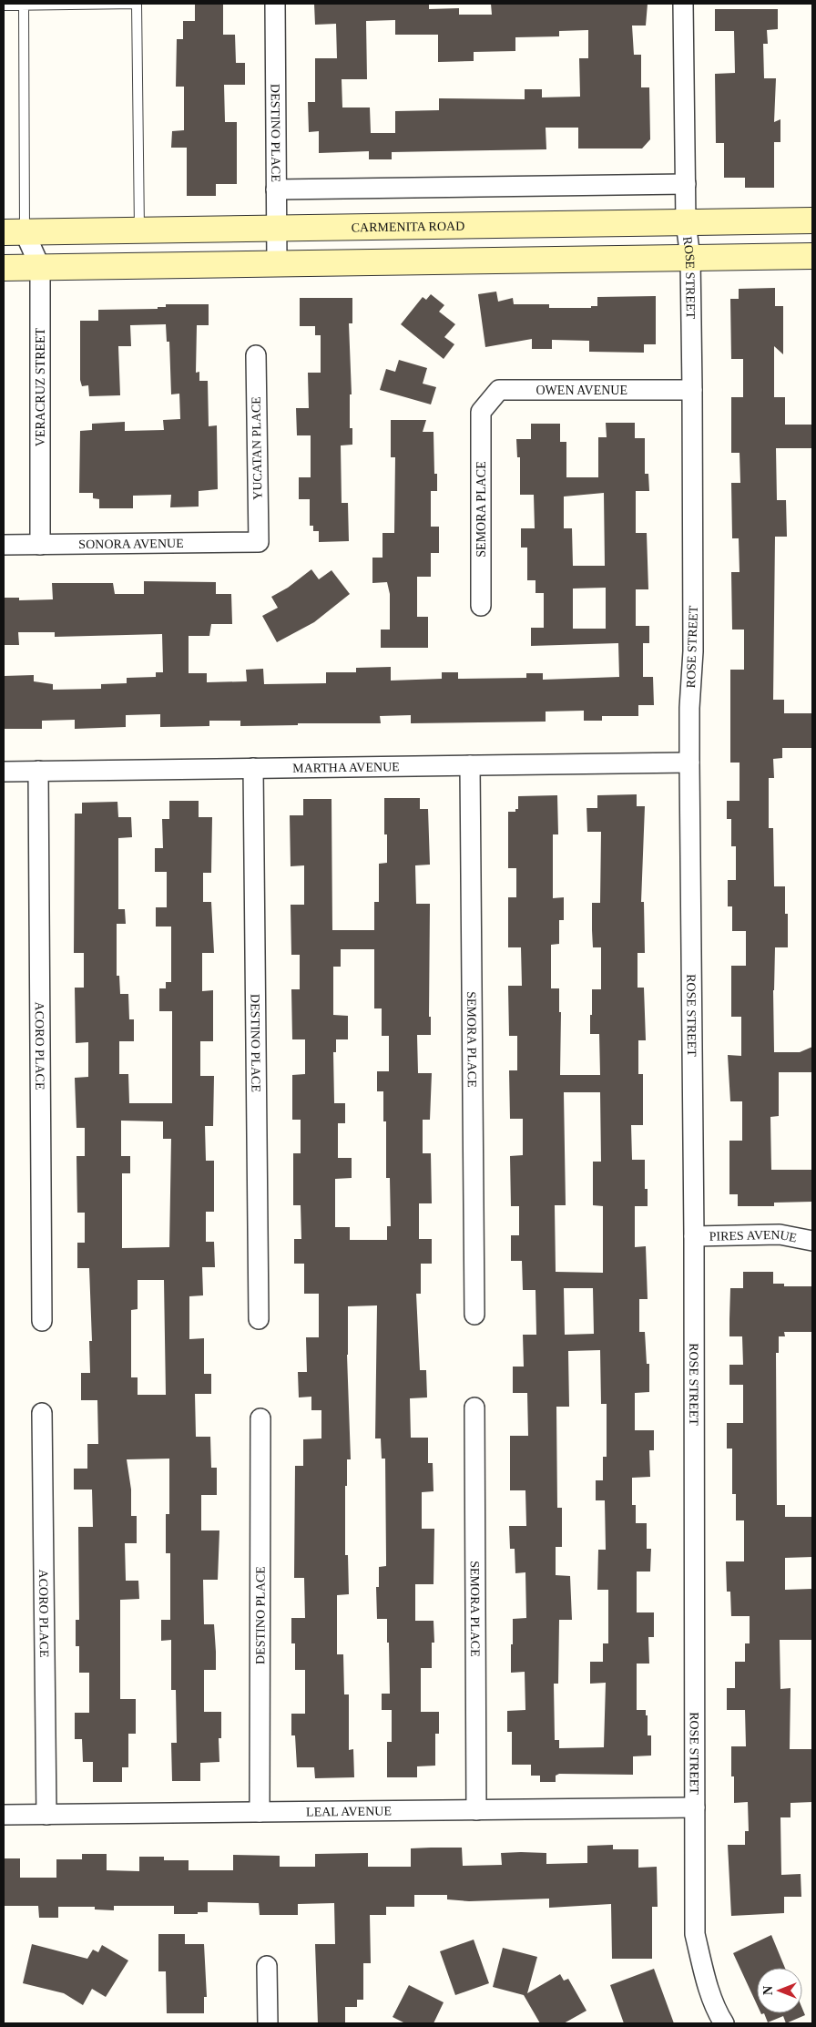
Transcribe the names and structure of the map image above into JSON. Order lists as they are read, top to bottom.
{
  "streets": {
    "main road": ["CARMENITA ROAD"],
    "street": [
      "DESTINO PLACE",
      "ROSE STREET",
      "VERACRUZ STREET",
      "OWEN AVENUE",
      "YUCATAN PLACE",
      "SEMORA PLACE",
      "SONORA AVENUE",
      "MARTHA AVENUE",
      "ACORO PLACE",
      "PIRES AVENUE",
      "LEAL AVENUE"
    ]
  },
  "crossings": [
    ["DESTINO PLACE", "CARMENITA ROAD"],
    ["DESTINO PLACE", "MARTHA AVENUE"],
    ["DESTINO PLACE", "LEAL AVENUE"],
    ["CARMENITA ROAD", "ROSE STREET"],
    ["CARMENITA ROAD", "VERACRUZ STREET"],
    ["ROSE STREET", "OWEN AVENUE"],
    ["ROSE STREET", "MARTHA AVENUE"],
    ["ROSE STREET", "PIRES AVENUE"],
    ["ROSE STREET", "LEAL AVENUE"],
    ["VERACRUZ STREET", "SONORA AVENUE"],
    ["OWEN AVENUE", "SEMORA PLACE"],
    ["YUCATAN PLACE", "SONORA AVENUE"],
    ["SEMORA PLACE", "MARTHA AVENUE"],
    ["SEMORA PLACE", "LEAL AVENUE"],
    ["MARTHA AVENUE", "ACORO PLACE"],
    ["ACORO PLACE", "LEAL AVENUE"]
  ],
  "north": "left"
}
